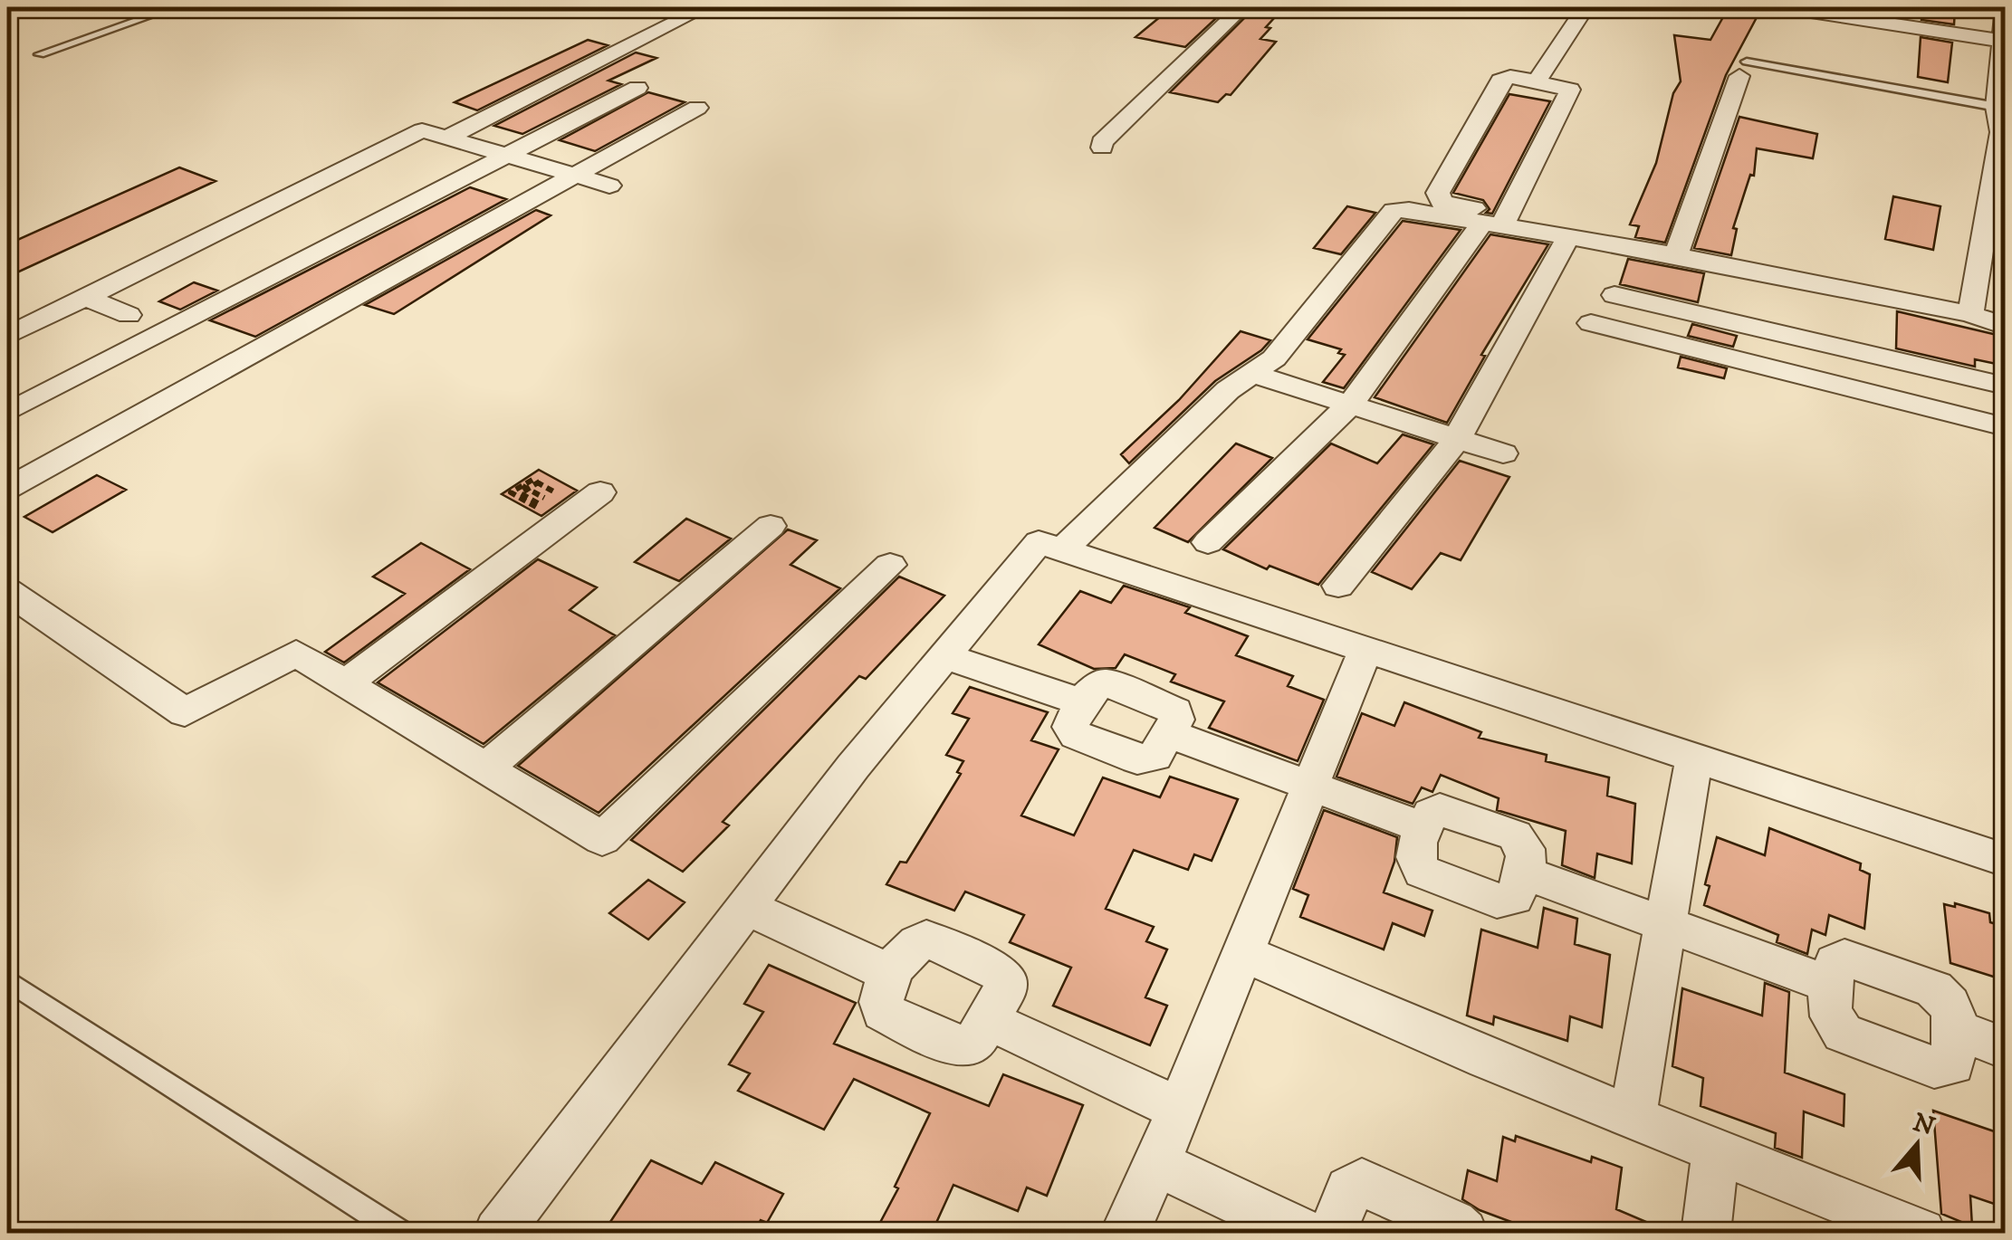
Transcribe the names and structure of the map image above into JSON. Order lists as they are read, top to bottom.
{
  "north": "top"
}
